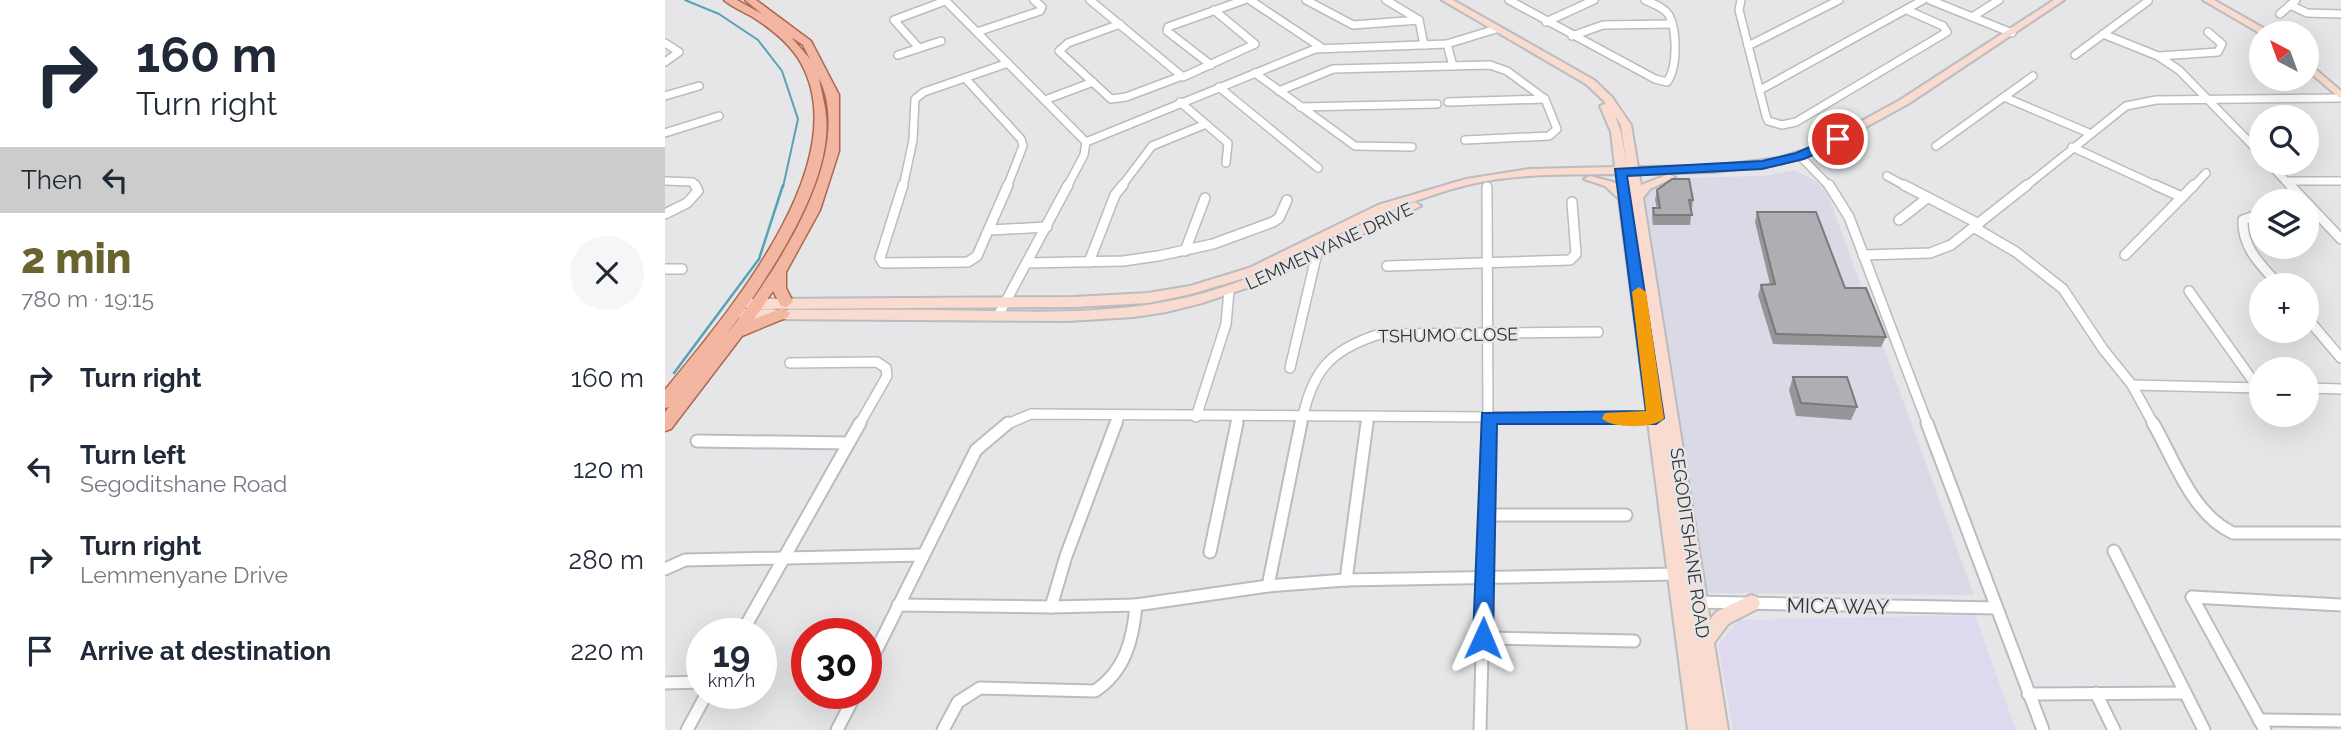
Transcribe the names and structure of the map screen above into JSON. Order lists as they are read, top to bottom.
{
  "streets": {
    "main road": ["LEMMENYANE DRIVE", "SEGODITSHANE ROAD"],
    "street": ["TSHUMO CLOSE", "MICA WAY"]
  },
  "crossings": [
    ["LEMMENYANE DRIVE", "SEGODITSHANE ROAD"],
    ["SEGODITSHANE ROAD", "MICA WAY"]
  ],
  "north": "top left",
  "page": {
    "turn": ["160 m", "Turn right"],
    "map_buttons": ["+", "−"],
    "then": "Then",
    "heading": ["2 min", "780 m · 19:15"],
    "list": [
      {
        "name": "Turn right",
        "value": "160 m"
      },
      {
        "name": "Turn left",
        "note": "Segoditshane Road",
        "value": "120 m"
      },
      {
        "name": "Turn right",
        "note": "Lemmenyane Drive",
        "value": "280 m"
      },
      {
        "name": "Arrive at destination",
        "value": "220 m"
      }
    ],
    "speed": "19 km/h",
    "limit": "30"
  }
}
